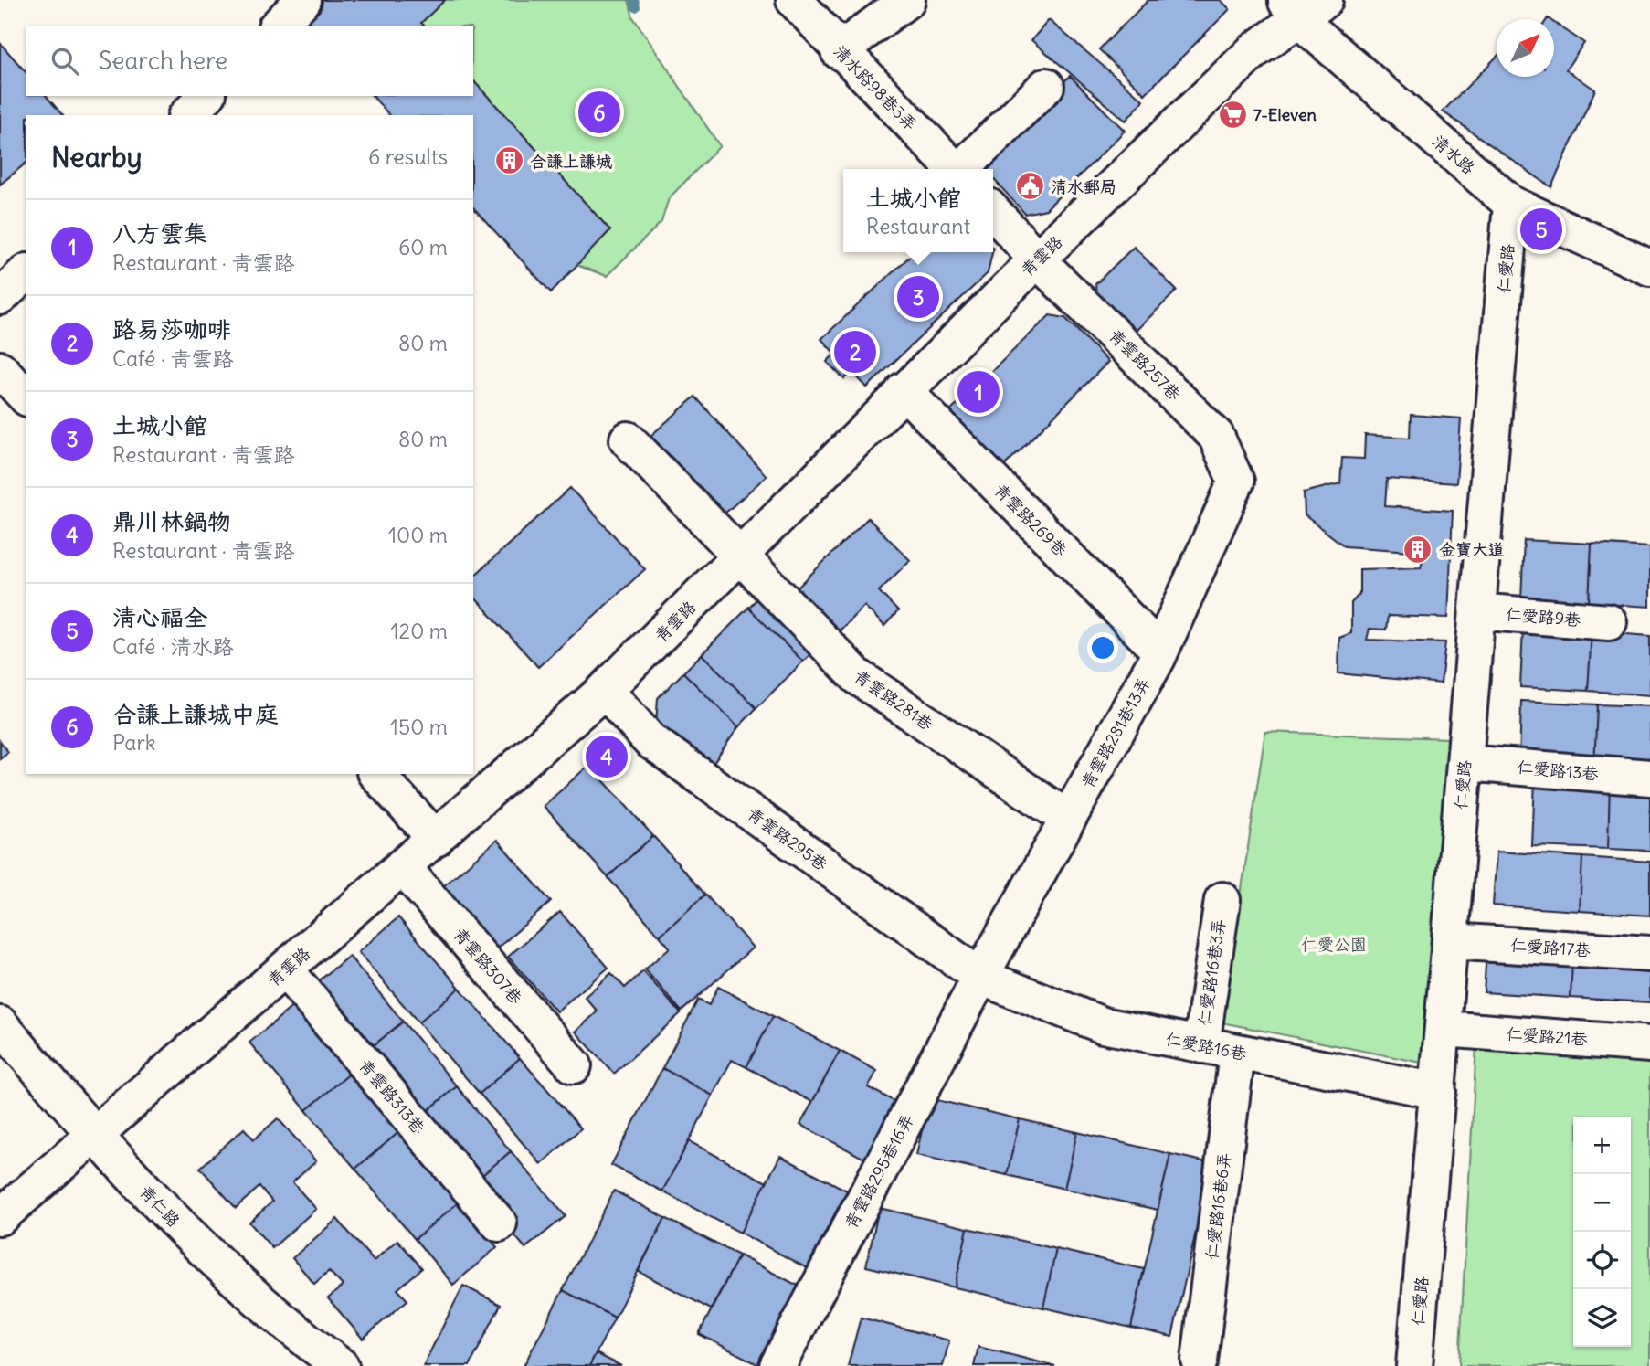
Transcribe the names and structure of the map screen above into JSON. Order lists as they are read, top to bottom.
{
  "streets": {
    "street": [
      "清水路98巷3弄",
      "清水路",
      "青雲路",
      "仁愛路",
      "青雲路257巷",
      "青雲路269巷",
      "仁愛路9巷",
      "青雲路281巷",
      "青雲路281巷13弄",
      "仁愛路13巷",
      "青雲路295巷",
      "仁愛路17巷",
      "青雲路307巷",
      "仁愛路16巷3弄",
      "仁愛路21巷",
      "仁愛路16巷",
      "青雲路313巷",
      "青雲路295巷16弄",
      "青仁路",
      "仁愛路16巷6弄"
    ]
  },
  "crossings": [
    ["清水路", "青雲路"],
    ["清水路", "仁愛路"],
    ["青雲路", "青雲路257巷"],
    ["青雲路", "青雲路269巷"],
    ["青雲路", "青雲路281巷"],
    ["青雲路", "青雲路295巷"],
    ["青雲路", "青雲路307巷"],
    ["青雲路", "青雲路313巷"],
    ["青雲路", "青仁路"],
    ["仁愛路", "仁愛路9巷"],
    ["仁愛路", "仁愛路13巷"],
    ["仁愛路", "仁愛路17巷"],
    ["仁愛路", "仁愛路21巷"],
    ["仁愛路", "仁愛路16巷"],
    ["青雲路257巷", "青雲路281巷13弄"],
    ["青雲路269巷", "青雲路281巷13弄"],
    ["青雲路281巷", "青雲路281巷13弄"],
    ["青雲路281巷13弄", "青雲路295巷"],
    ["青雲路281巷13弄", "仁愛路16巷"],
    ["青雲路281巷13弄", "青雲路295巷16弄"],
    ["青雲路295巷", "仁愛路16巷"],
    ["青雲路295巷", "青雲路295巷16弄"],
    ["仁愛路16巷3弄", "仁愛路16巷"],
    ["仁愛路16巷", "青雲路295巷16弄"],
    ["仁愛路16巷", "仁愛路16巷6弄"]
  ],
  "parks": ["仁愛公園"],
  "places": {
    "supermarket": ["7-Eleven"],
    "building": ["合謙上謙城", "金寶大道"],
    "public building": ["清水郵局"]
  },
  "north": "top right",
  "page": {
    "search": "Search here",
    "pins": [
      "6",
      "5",
      "3",
      "2",
      "1",
      "4"
    ],
    "heading": ["Nearby", "6 results"],
    "popup": ["土城小館", "Restaurant"],
    "list": [
      {
        "mark": "1",
        "name": "八方雲集",
        "note": "Restaurant · 青雲路",
        "value": "60 m"
      },
      {
        "mark": "2",
        "name": "路易莎咖啡",
        "note": "Café · 青雲路",
        "value": "80 m"
      },
      {
        "mark": "3",
        "name": "土城小館",
        "note": "Restaurant · 青雲路",
        "value": "80 m"
      },
      {
        "mark": "4",
        "name": "鼎川林鍋物",
        "note": "Restaurant · 青雲路",
        "value": "100 m"
      },
      {
        "mark": "5",
        "name": "清心福全",
        "note": "Café · 清水路",
        "value": "120 m"
      },
      {
        "mark": "6",
        "name": "合謙上謙城中庭",
        "note": "Park",
        "value": "150 m"
      }
    ],
    "map_buttons": ["+", "−"]
  }
}
